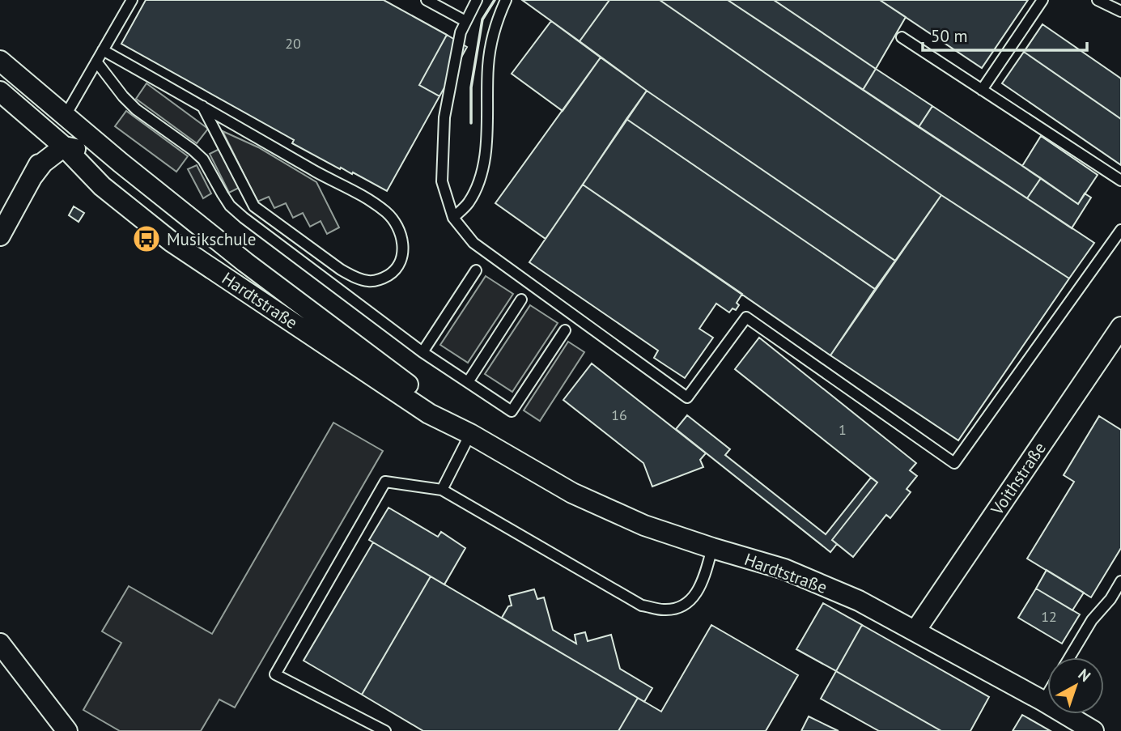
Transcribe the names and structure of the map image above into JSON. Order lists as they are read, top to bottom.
{
  "streets": {
    "street": ["Hardtstraße", "Voithstraße"]
  },
  "crossings": [
    ["Hardtstraße", "Voithstraße"]
  ],
  "places": {
    "bus stop": ["Musikschule"]
  },
  "house_numbers": [
    "20",
    "16",
    "1",
    "12"
  ],
  "scale_bar": "50 m",
  "north": "top right"
}
